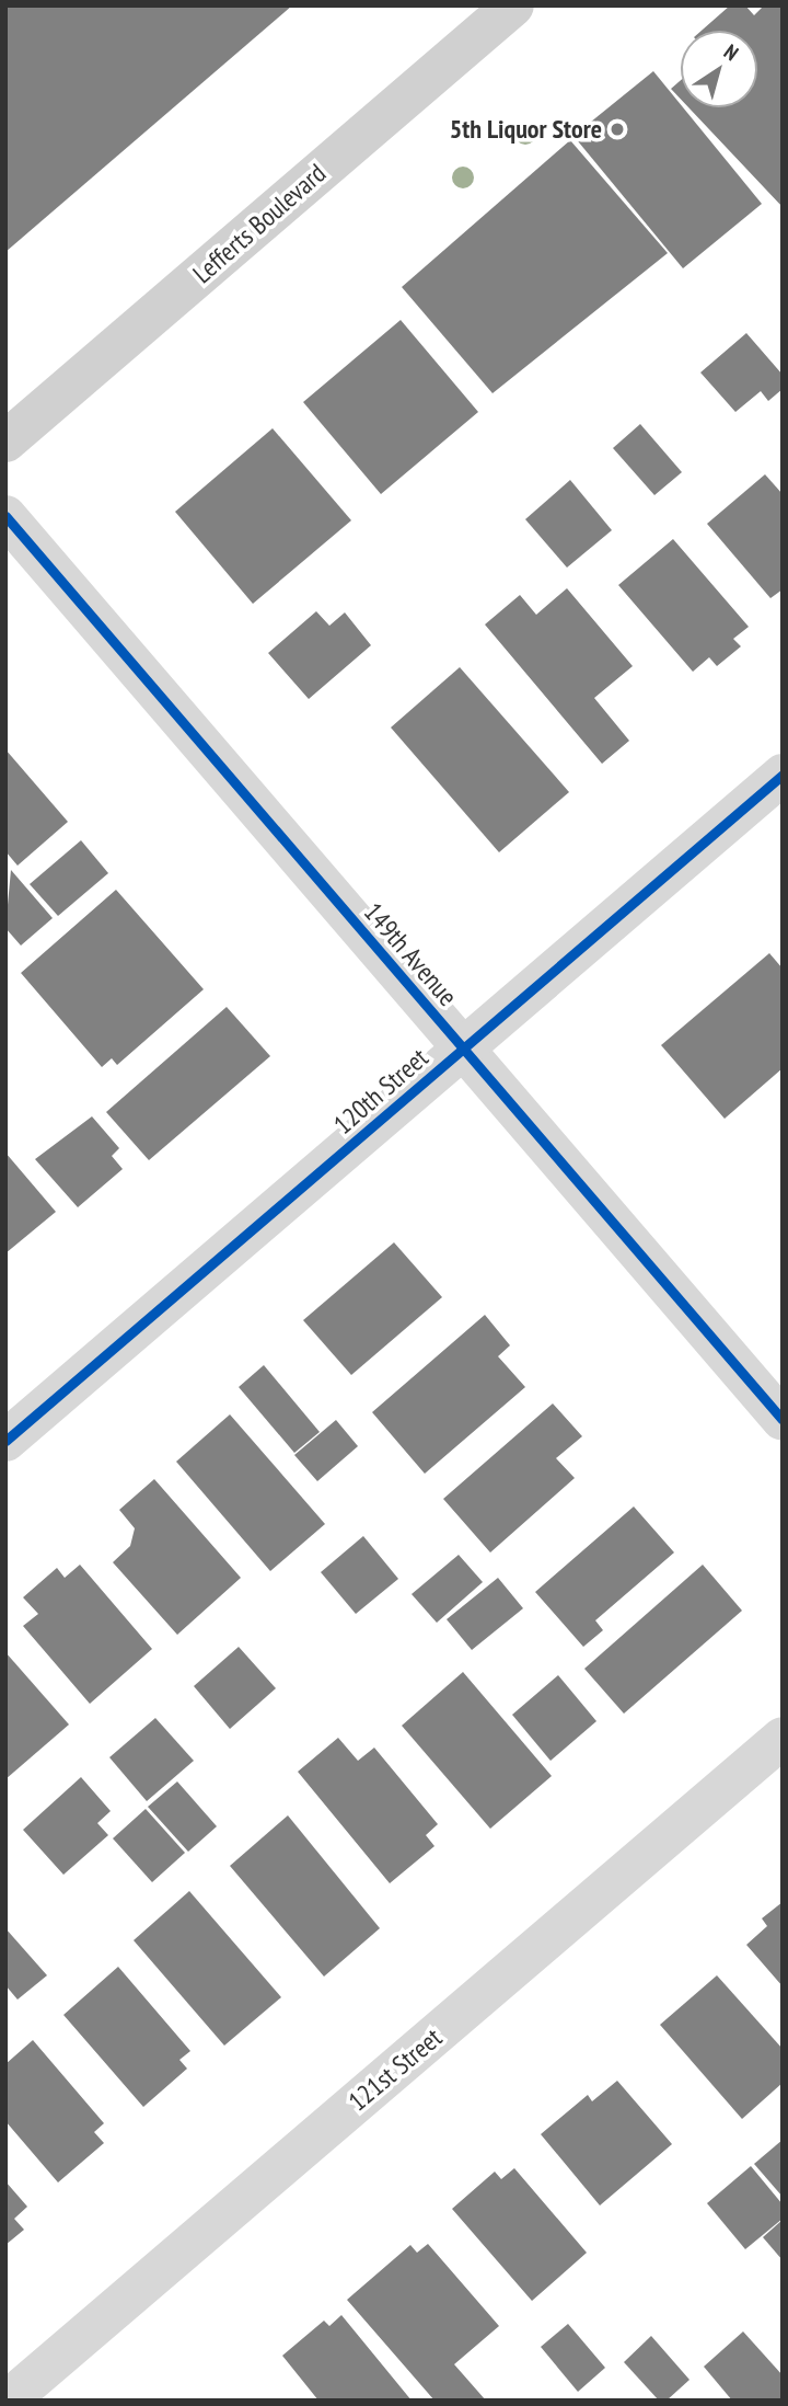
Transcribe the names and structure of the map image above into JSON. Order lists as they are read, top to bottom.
{
  "streets": {
    "main road": ["Lefferts Boulevard"],
    "street": ["149th Avenue", "120th Street", "121st Street"]
  },
  "crossings": [
    ["149th Avenue", "120th Street"]
  ],
  "places": ["5th Liquor Store"],
  "north": "top right"
}
